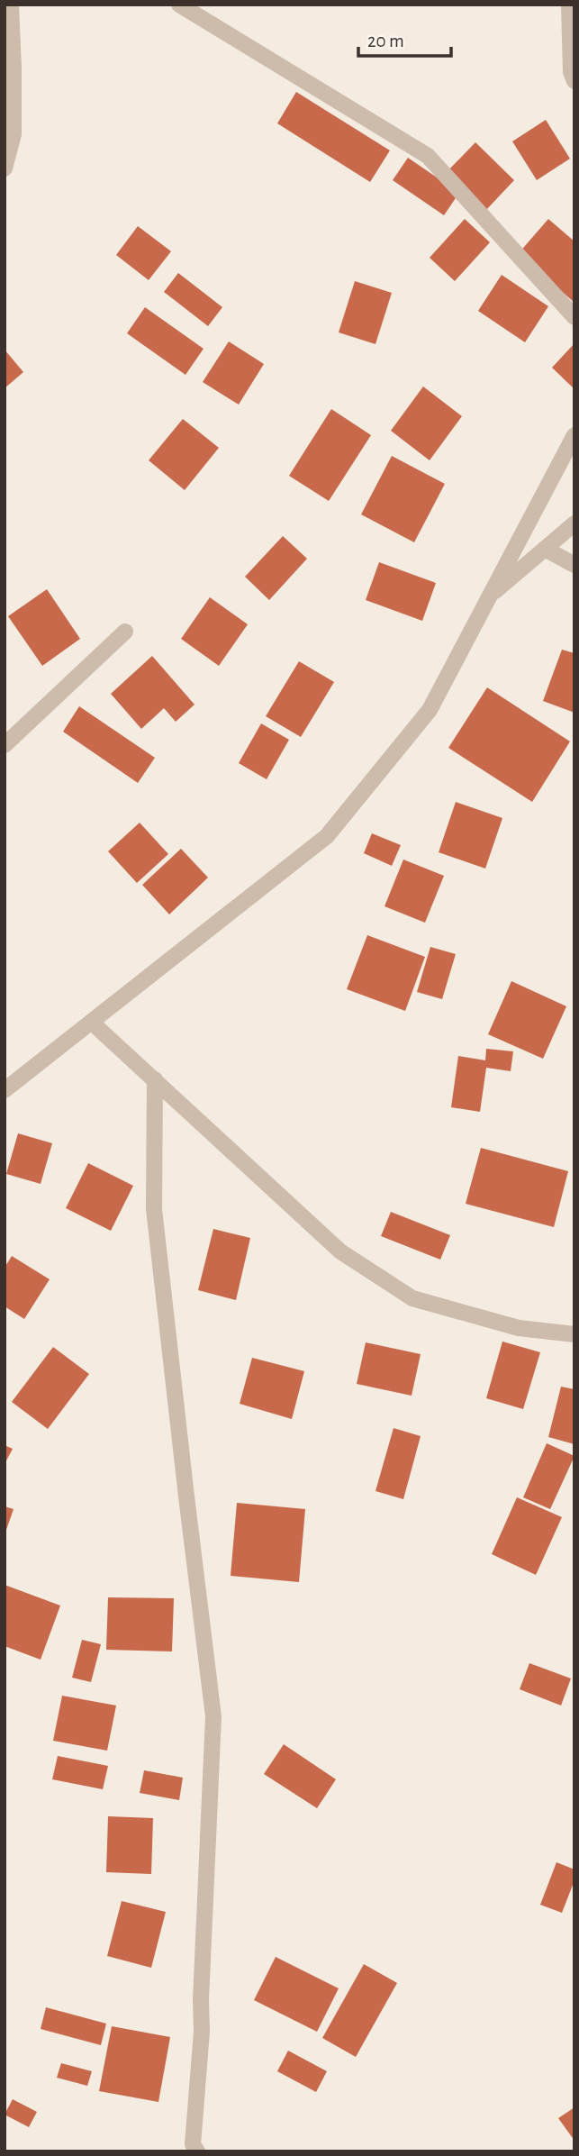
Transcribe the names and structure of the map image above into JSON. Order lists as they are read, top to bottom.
{
  "scale_bar": "20 m"
}
